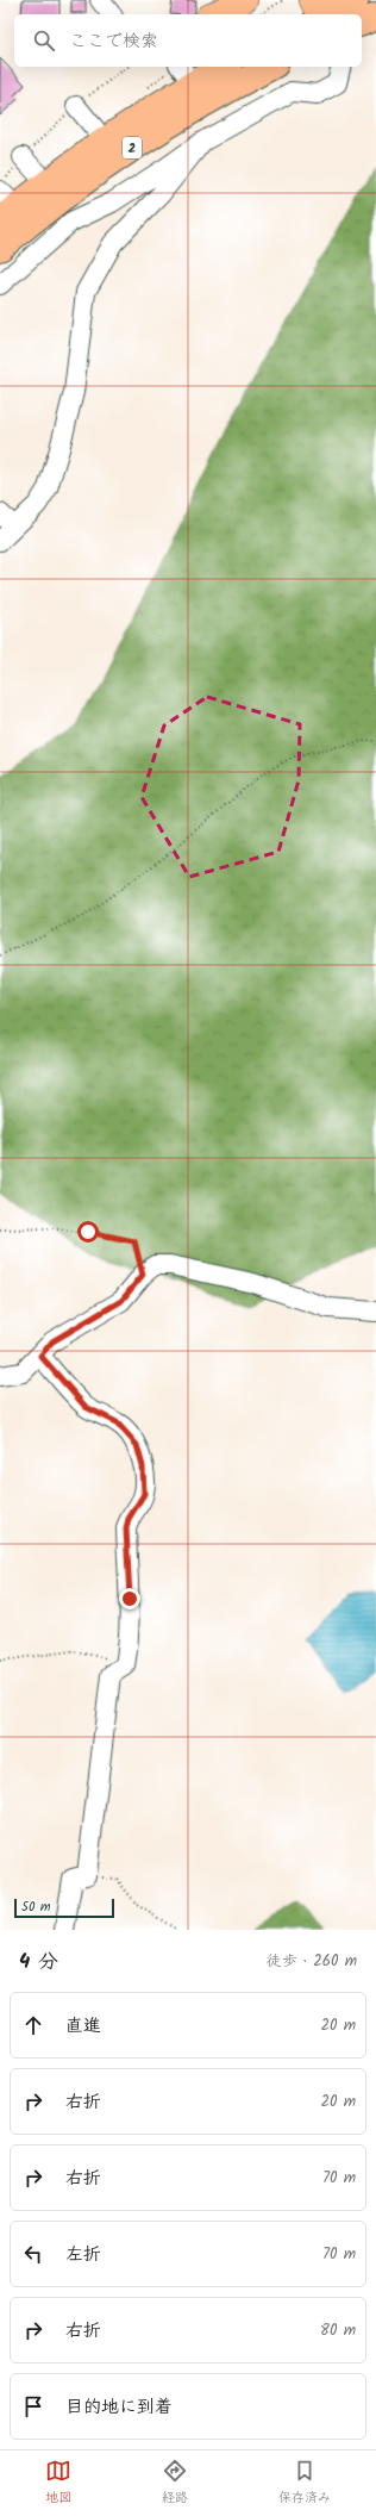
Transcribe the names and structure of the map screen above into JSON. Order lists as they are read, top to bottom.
{
  "streets": {
    "highway": ["2"]
  },
  "scale_bar": "50 m",
  "page": {
    "search": "ここで検索",
    "scale": "50 m",
    "heading": ["4 分", "徒歩 · 260 m"],
    "list": [
      ["直進", "20 m"],
      ["右折", "20 m"],
      ["右折", "70 m"],
      ["左折", "70 m"],
      ["右折", "80 m"],
      "目的地に到着"
    ],
    "nav": ["地図", "経路", "保存済み"]
  }
}
